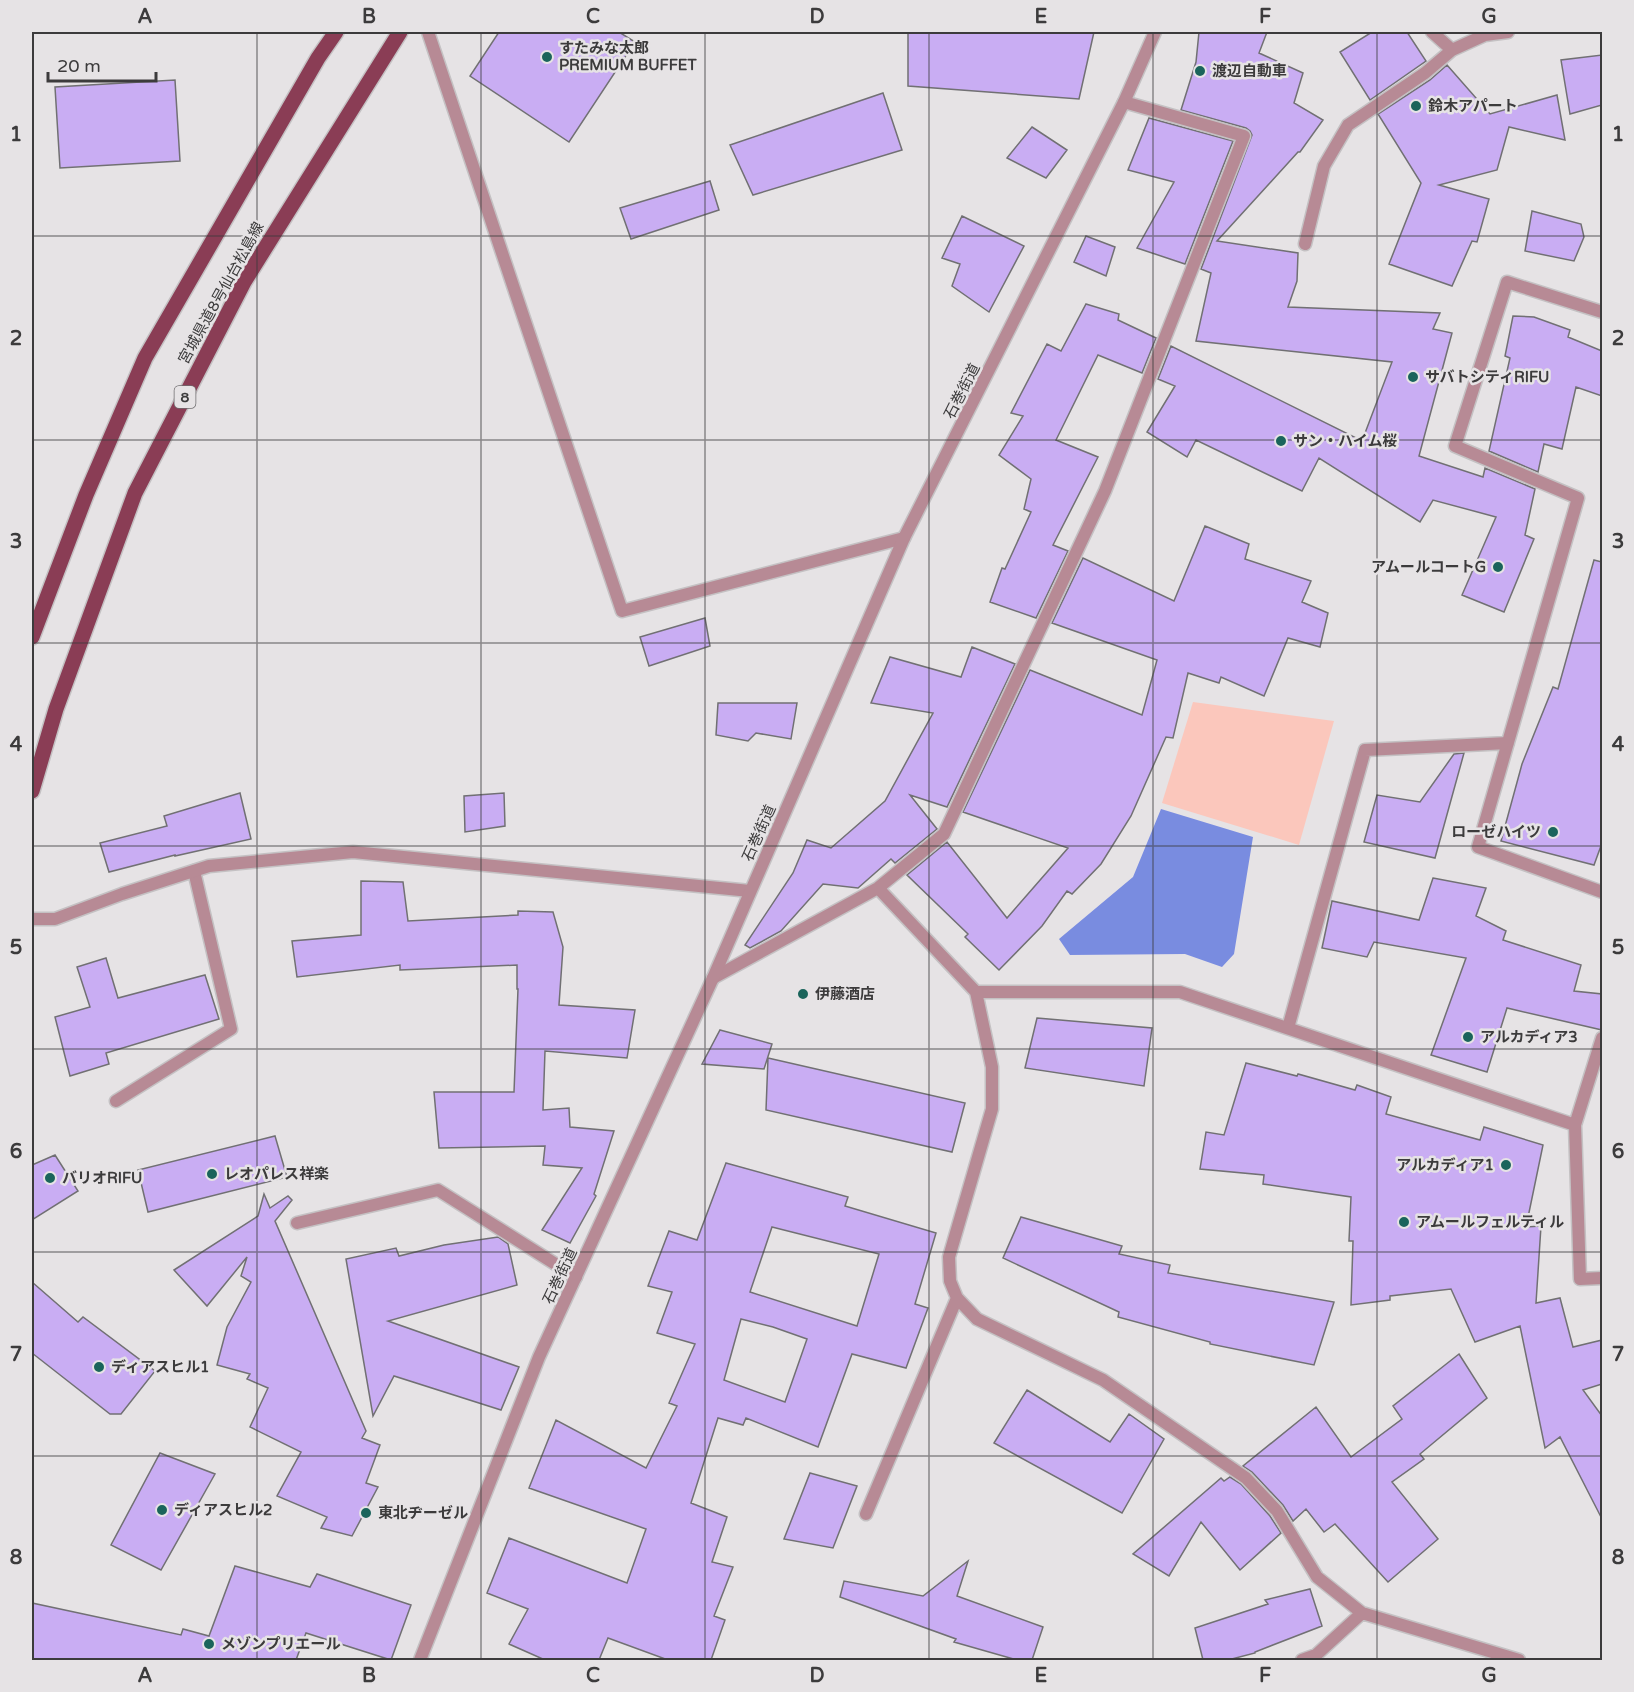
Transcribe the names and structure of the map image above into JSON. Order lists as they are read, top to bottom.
{
  "streets": {
    "main road": ["宮城県道8号仙台松島線", "8"],
    "street": ["石巻街道"]
  },
  "places": [
    "すたみな太郎 PREMIUM BUFFET",
    "渡辺自動車",
    "鈴木アパート",
    "サバトシティRIFU",
    "サン・ハイム桜",
    "アムールコートG",
    "ローゼハイツ",
    "伊藤酒店",
    "アルカディア3",
    "アルカディア1",
    "レオパレス祥楽",
    "バリオRIFU",
    "アムールフェルティル",
    "ディアスヒル1",
    "ディアスヒル2",
    "東北ヂーゼル",
    "メゾンプリエール"
  ],
  "scale_bar": "20 m",
  "grid": {
    "columns": [
      "A",
      "B",
      "C",
      "D",
      "E",
      "F",
      "G"
    ],
    "rows": [
      "1",
      "2",
      "3",
      "4",
      "5",
      "6",
      "7",
      "8"
    ]
  }
}
